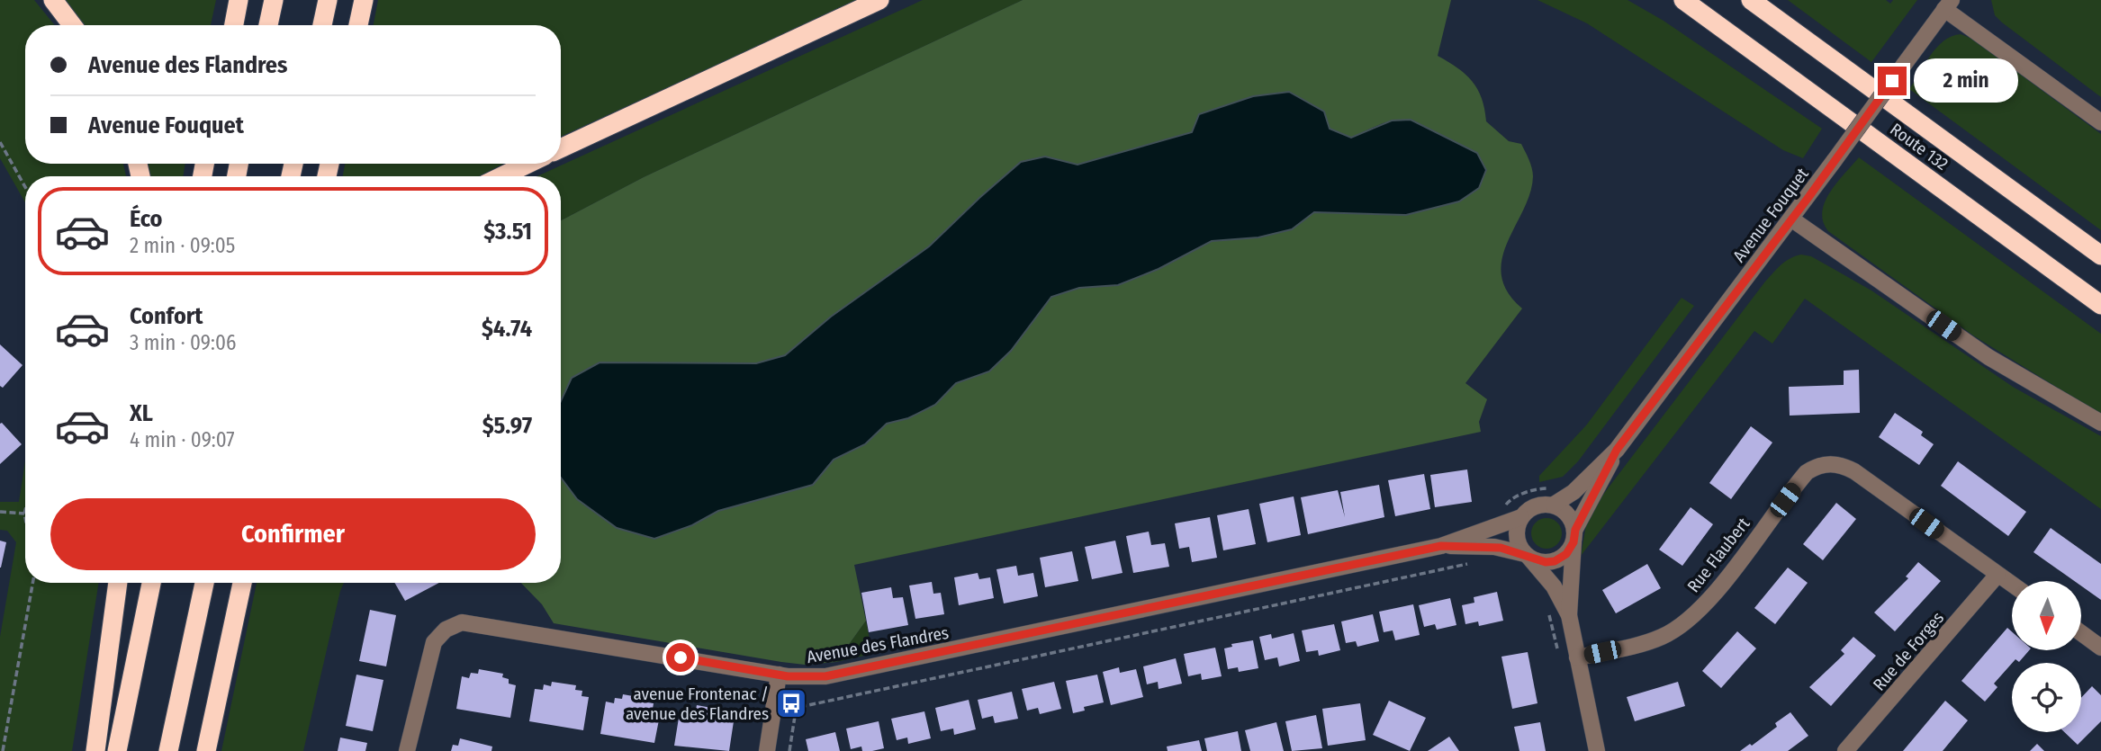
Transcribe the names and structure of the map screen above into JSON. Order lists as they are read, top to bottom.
{
  "streets": {
    "highway": ["Route 132"],
    "street": [
      "Avenue Fouquet",
      "Rue Flaubert",
      "Avenue des Flandres",
      "Rue de Forges"
    ]
  },
  "crossings": [
    ["Avenue Fouquet", "Rue Flaubert"],
    ["Avenue Fouquet", "Avenue des Flandres"],
    ["Rue Flaubert", "Rue de Forges"]
  ],
  "places": {
    "bus stop": ["avenue Frontenac / avenue des Flandres"]
  },
  "north": "bottom",
  "page": {
    "banner": ["Avenue des Flandres", "Avenue Fouquet"],
    "bubble": "2 min",
    "list": [
      {
        "name": "Éco",
        "note": "2 min · 09:05",
        "value": "$3.51"
      },
      {
        "name": "Confort",
        "note": "3 min · 09:06",
        "value": "$4.74"
      },
      {
        "name": "XL",
        "note": "4 min · 09:07",
        "value": "$5.97"
      }
    ],
    "buttons": "Confirmer"
  }
}
